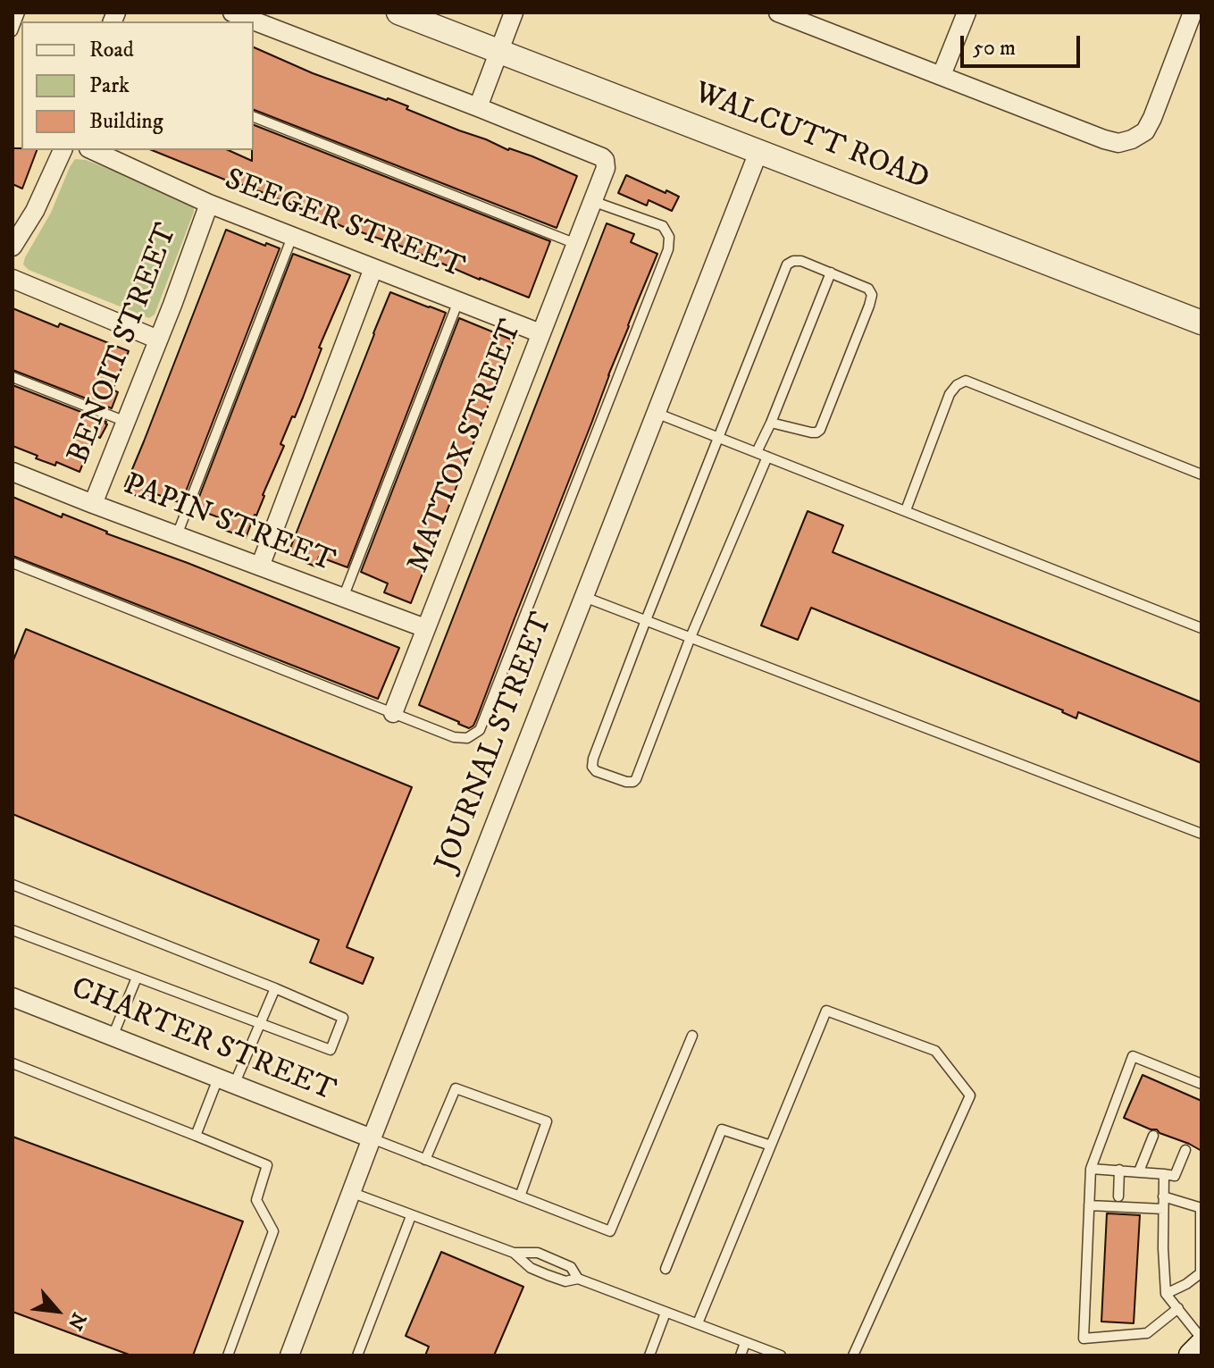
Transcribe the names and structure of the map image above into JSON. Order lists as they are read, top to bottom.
{
  "streets": {
    "street": [
      "WALCUTT ROAD",
      "SEEGER STREET",
      "BENOIT STREET",
      "MATTOX STREET",
      "PAPIN STREET",
      "JOURNAL STREET",
      "CHARTER STREET"
    ]
  },
  "crossings": [
    ["WALCUTT ROAD", "JOURNAL STREET"],
    ["SEEGER STREET", "BENOIT STREET"],
    ["SEEGER STREET", "MATTOX STREET"],
    ["BENOIT STREET", "PAPIN STREET"],
    ["MATTOX STREET", "PAPIN STREET"],
    ["JOURNAL STREET", "CHARTER STREET"]
  ],
  "legend": ["Road", "Park", "Building"],
  "scale_bar": "50 m",
  "north": "bottom right"
}
